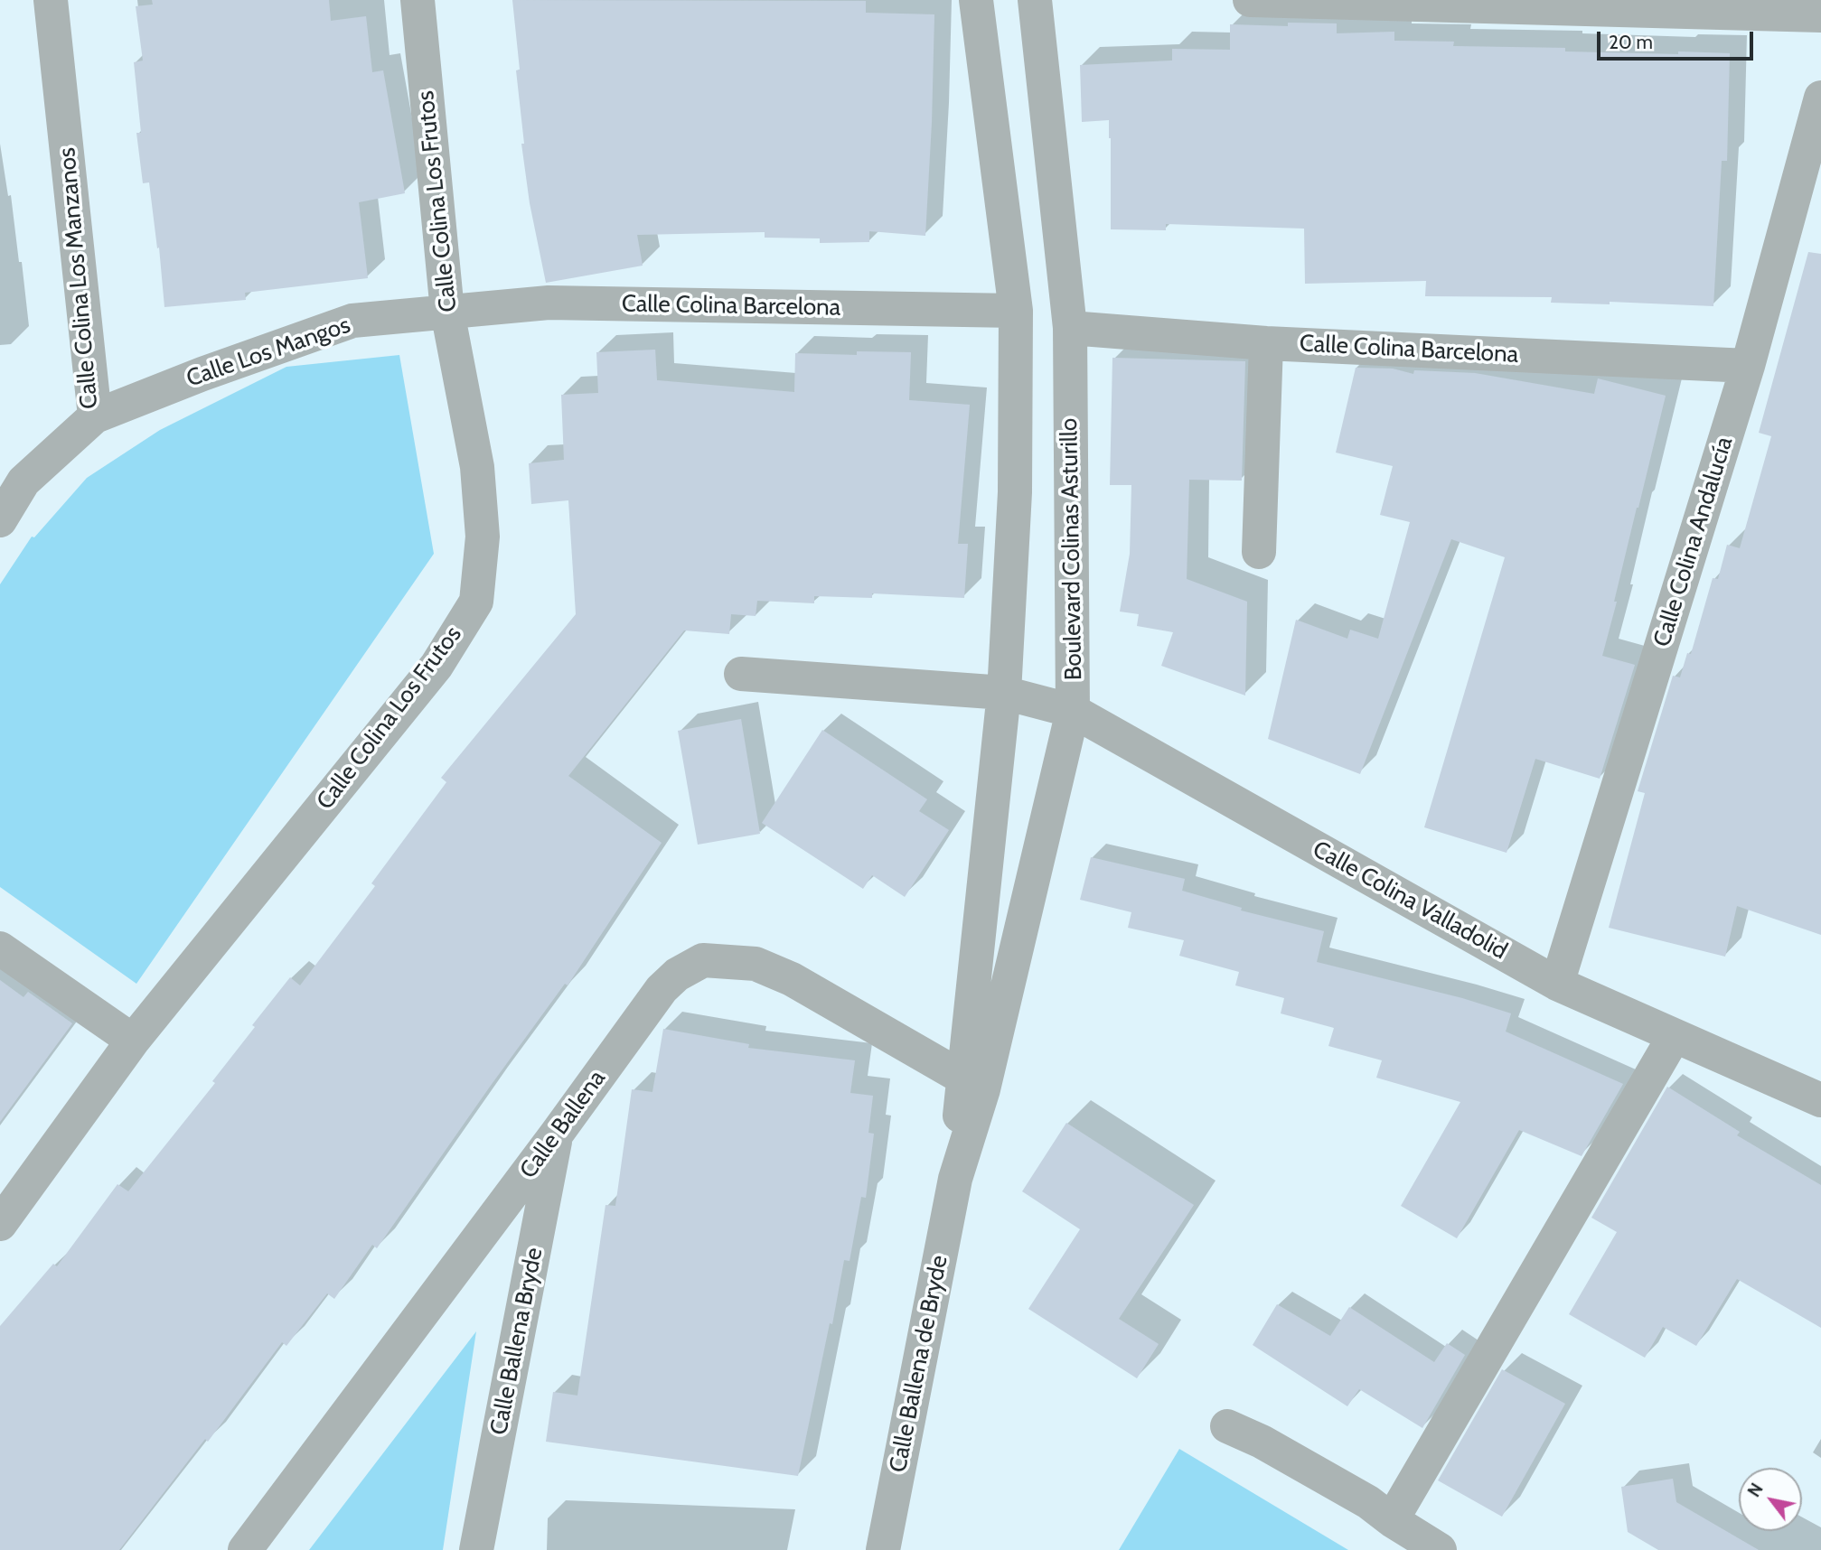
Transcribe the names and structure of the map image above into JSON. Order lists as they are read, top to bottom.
{
  "streets": {
    "street": [
      "Calle Colina Los Frutos",
      "Calle Colina Los Manzanos",
      "Calle Colina Barcelona",
      "Calle Los Mangos",
      "Calle Colina Andalucía",
      "Boulevard Colinas Asturillo",
      "Calle Colina Valladolid",
      "Calle Ballena",
      "Calle Ballena Bryde",
      "Calle Ballena de Bryde"
    ]
  },
  "crossings": [
    ["Calle Colina Los Frutos", "Calle Colina Barcelona"],
    ["Calle Colina Los Frutos", "Calle Los Mangos"],
    ["Calle Colina Los Manzanos", "Calle Los Mangos"],
    ["Calle Colina Barcelona", "Calle Los Mangos"],
    ["Calle Colina Barcelona", "Calle Colina Andalucía"],
    ["Calle Colina Barcelona", "Boulevard Colinas Asturillo"],
    ["Calle Colina Andalucía", "Calle Colina Valladolid"],
    ["Boulevard Colinas Asturillo", "Calle Colina Valladolid"],
    ["Boulevard Colinas Asturillo", "Calle Ballena"],
    ["Boulevard Colinas Asturillo", "Calle Ballena de Bryde"],
    ["Calle Ballena", "Calle Ballena Bryde"],
    ["Calle Ballena", "Calle Ballena de Bryde"]
  ],
  "scale_bar": "20 m",
  "north": "top left"
}
